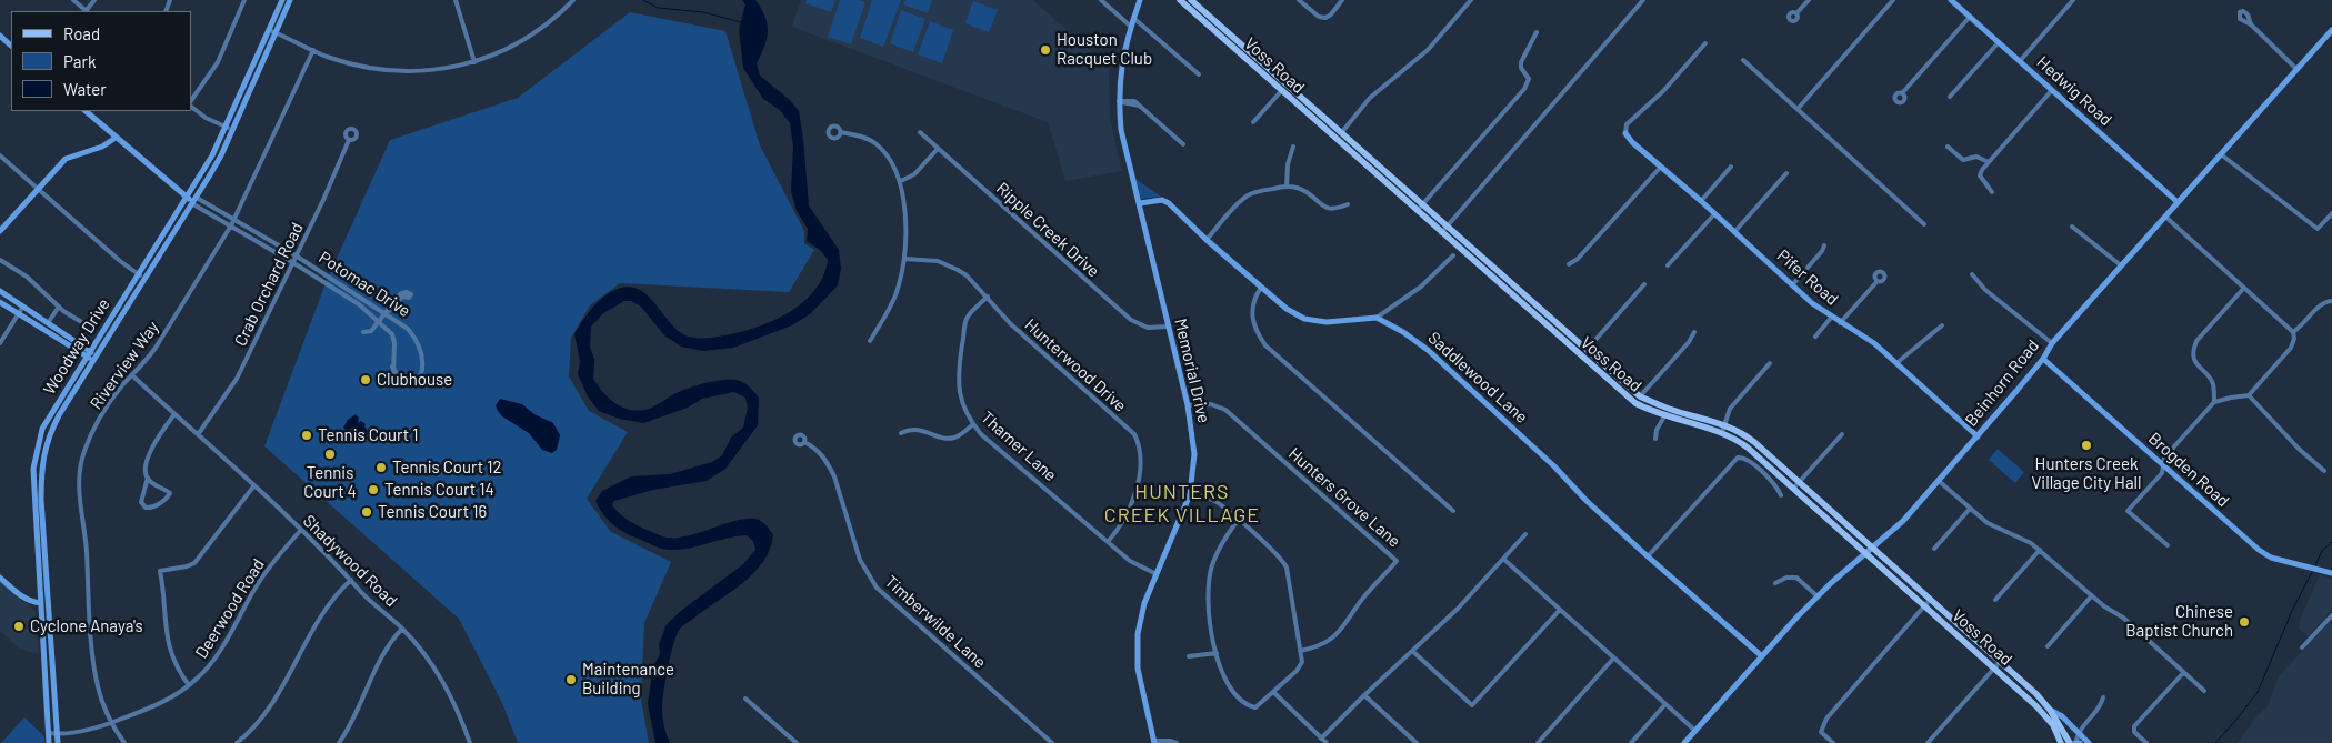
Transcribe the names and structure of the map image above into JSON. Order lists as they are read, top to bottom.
{
  "streets": {
    "main road": ["Voss Road"],
    "street": [
      "Hedwig Road",
      "Ripple Creek Drive",
      "Pifer Road",
      "Crab Orchard Road",
      "Potomac Drive",
      "Woodway Drive",
      "Riverview Way",
      "Hunterwood Drive",
      "Memorial Drive",
      "Saddlewood Lane",
      "Beinhorn Road",
      "Thamer Lane",
      "Brogden Road",
      "Hunters Grove Lane",
      "Shadywood Road",
      "Deerwood Road",
      "Timberwilde Lane"
    ]
  },
  "crossings": [
    ["Voss Road", "Beinhorn Road"],
    ["Hedwig Road", "Beinhorn Road"],
    ["Ripple Creek Drive", "Memorial Drive"],
    ["Pifer Road", "Beinhorn Road"],
    ["Crab Orchard Road", "Potomac Drive"],
    ["Crab Orchard Road", "Shadywood Road"],
    ["Potomac Drive", "Woodway Drive"],
    ["Potomac Drive", "Riverview Way"],
    ["Woodway Drive", "Deerwood Road"],
    ["Riverview Way", "Shadywood Road"],
    ["Riverview Way", "Deerwood Road"],
    ["Hunterwood Drive", "Thamer Lane"],
    ["Memorial Drive", "Thamer Lane"],
    ["Memorial Drive", "Hunters Grove Lane"],
    ["Saddlewood Lane", "Beinhorn Road"],
    ["Beinhorn Road", "Brogden Road"],
    ["Shadywood Road", "Deerwood Road"]
  ],
  "districts": ["HUNTERS CREEK VILLAGE"],
  "places": [
    "Houston Racquet Club",
    "Clubhouse",
    "Tennis Court 1",
    "Hunters Creek Village City Hall",
    "Tennis Court 4",
    "Tennis Court 12",
    "Tennis Court 14",
    "Tennis Court 16",
    "Chinese Baptist Church",
    "Cyclone Anaya's",
    "Maintenance Building"
  ],
  "legend": ["Road", "Park", "Water"]
}
